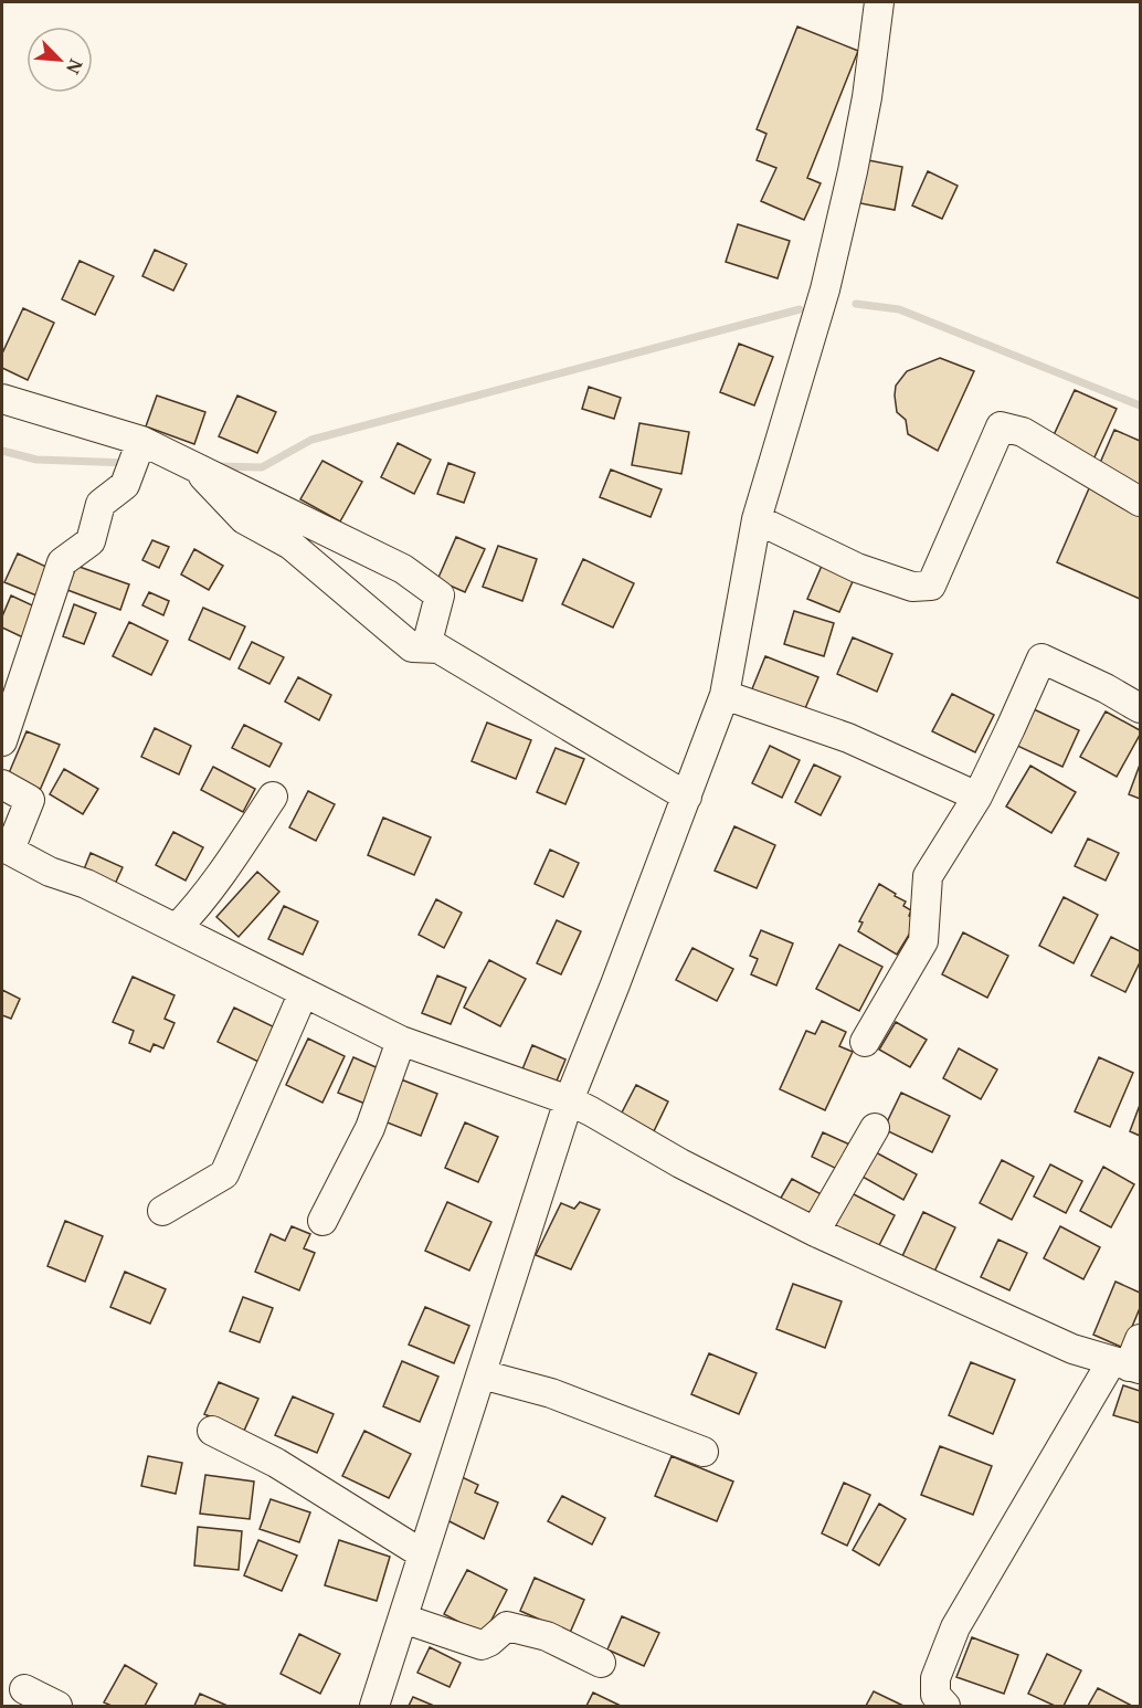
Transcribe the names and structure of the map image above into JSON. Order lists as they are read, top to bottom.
{
  "north": "bottom right"
}
